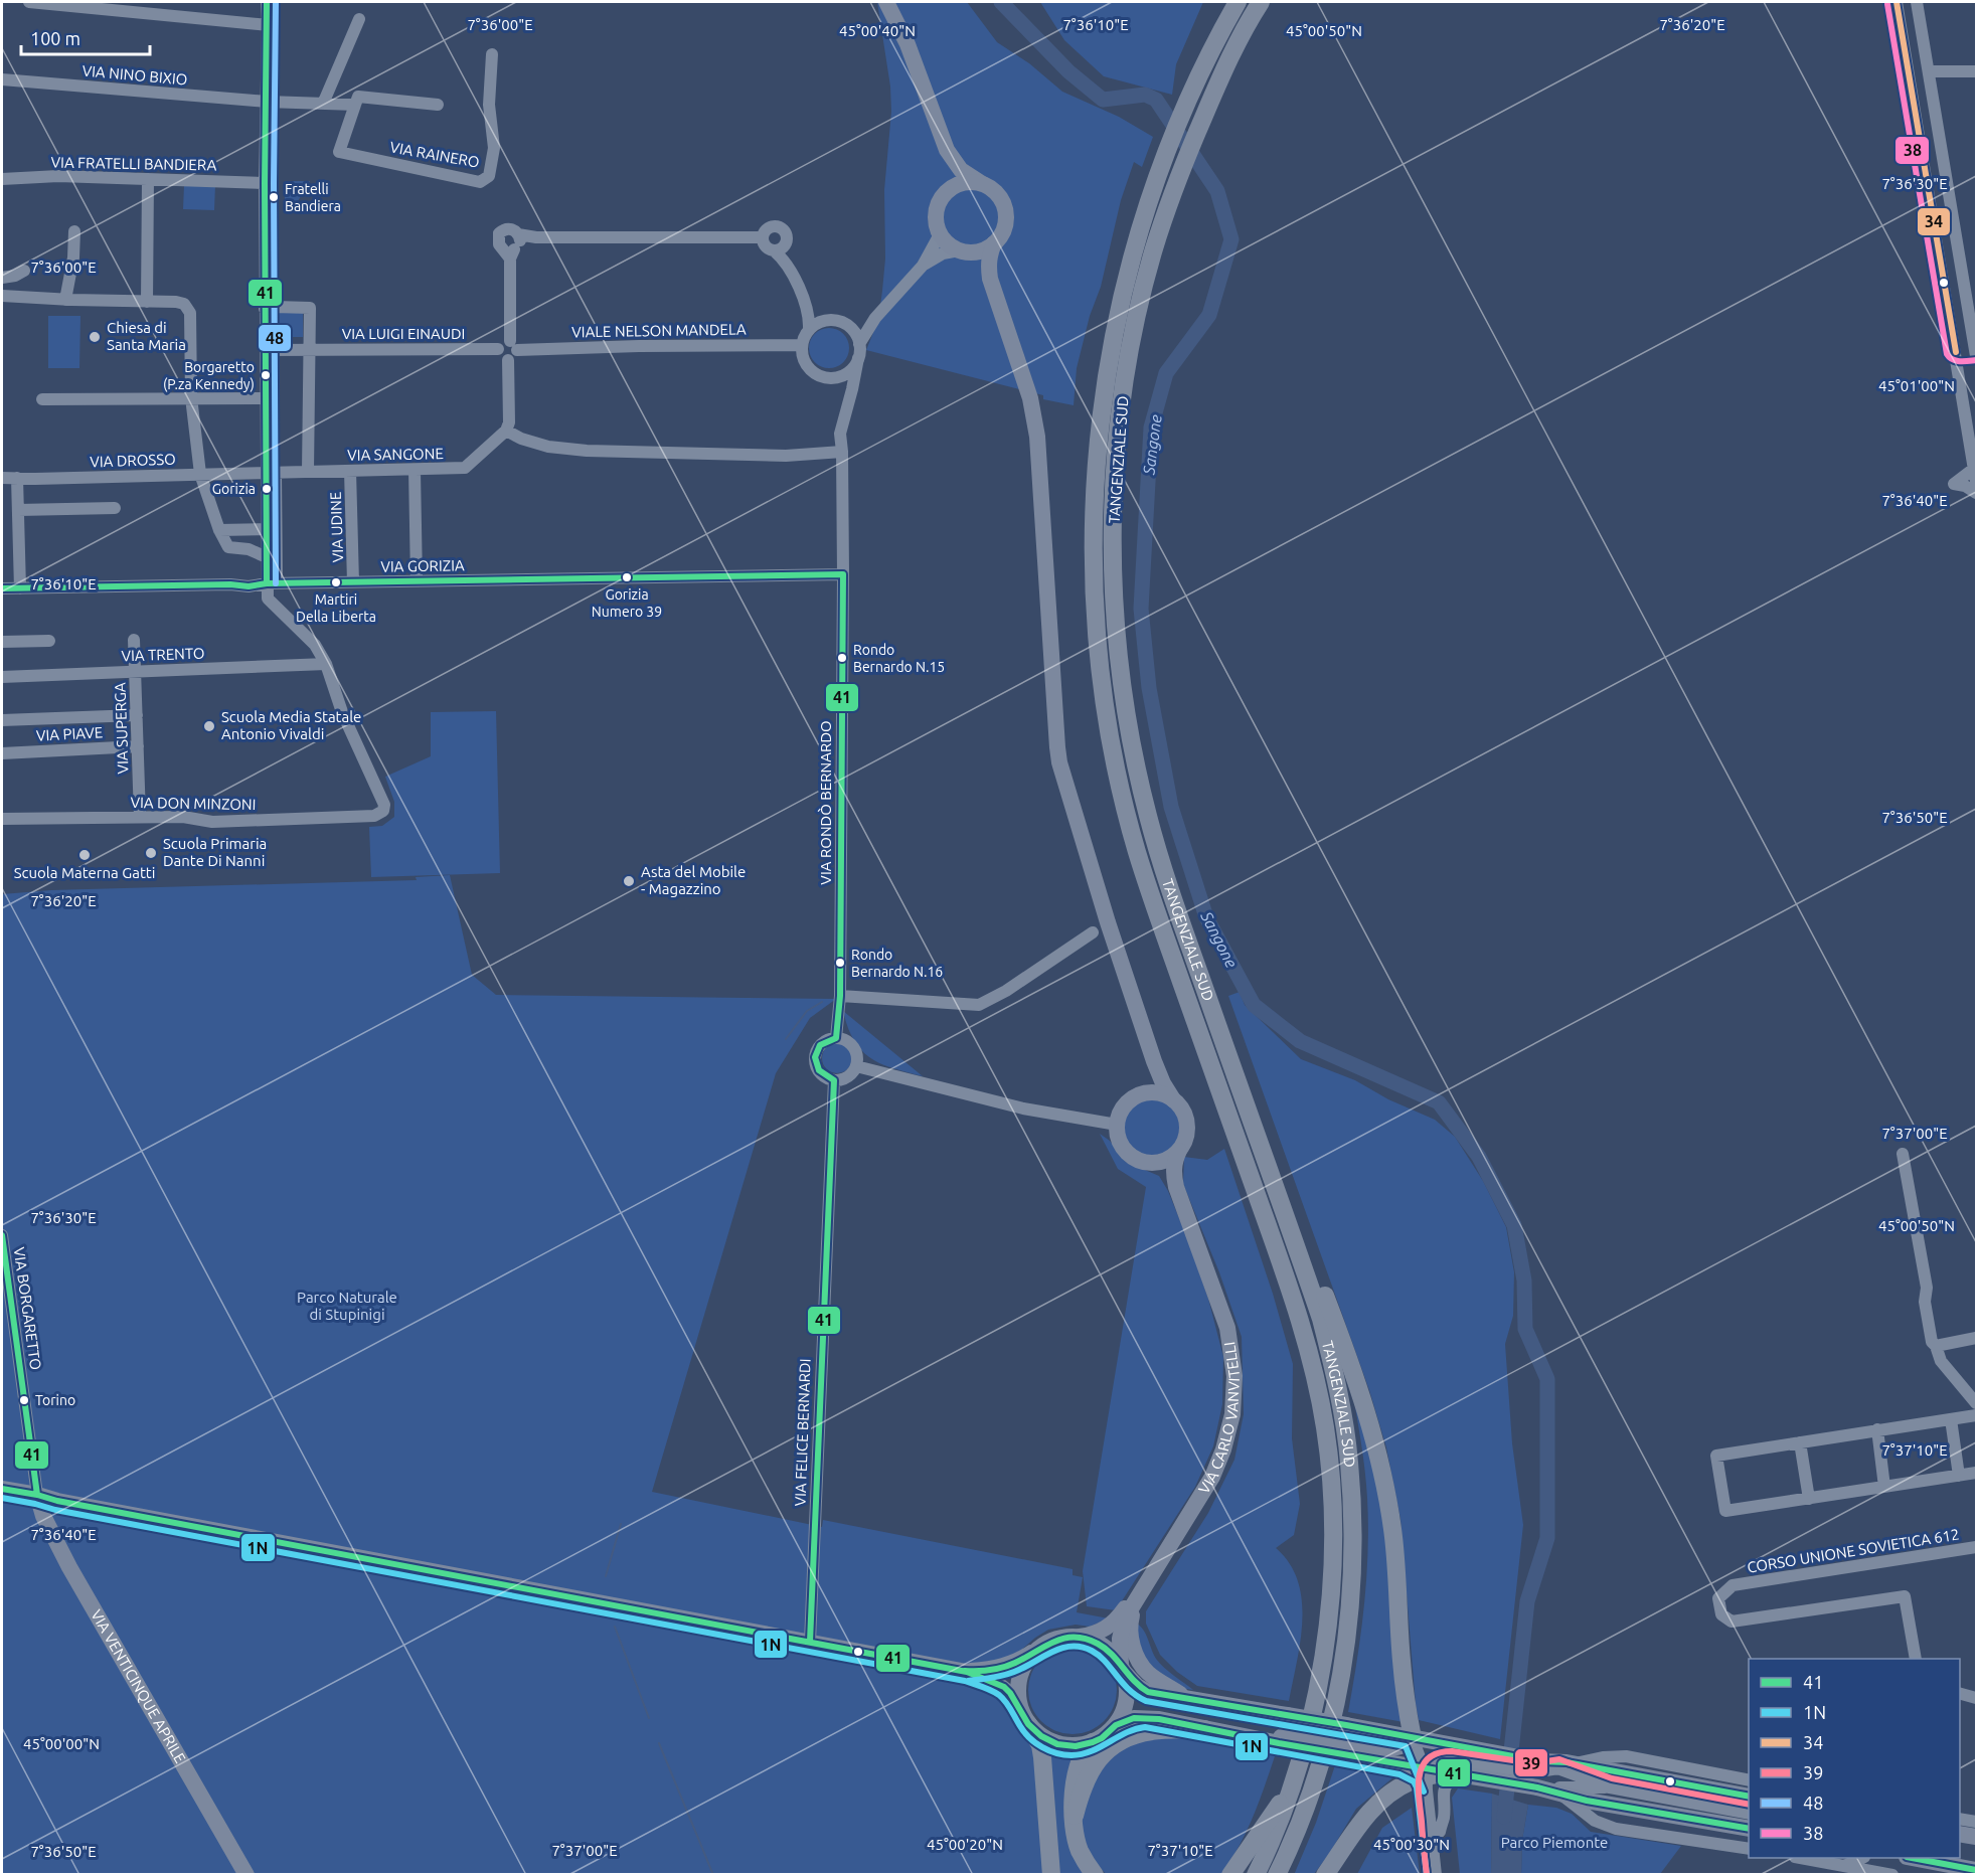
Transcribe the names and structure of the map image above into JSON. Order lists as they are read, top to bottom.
{
  "streets": {
    "highway": ["TANGENZIALE SUD"],
    "main road": ["VIA CARLO VANVITELLI", "VIA VENTICINQUE APRILE"],
    "street": [
      "VIA NINO BIXIO",
      "VIA RAINERO",
      "VIA FRATELLI BANDIERA",
      "VIALE NELSON MANDELA",
      "VIA LUIGI EINAUDI",
      "VIA SANGONE",
      "VIA DROSSO",
      "VIA UDINE",
      "VIA GORIZIA",
      "VIA TRENTO",
      "VIA SUPERGA",
      "VIA PIAVE",
      "VIA RONDÒ BERNARDO",
      "VIA DON MINZONI",
      "VIA BORGARETTO",
      "VIA FELICE BERNARDI",
      "CORSO UNIONE SOVIETICA 612"
    ]
  },
  "crossings": [
    ["VIALE NELSON MANDELA", "VIA LUIGI EINAUDI"],
    ["VIALE NELSON MANDELA", "VIA RONDÒ BERNARDO"],
    ["VIA SANGONE", "VIA DROSSO"],
    ["VIA SANGONE", "VIA UDINE"],
    ["VIA UDINE", "VIA GORIZIA"],
    ["VIA GORIZIA", "VIA RONDÒ BERNARDO"],
    ["VIA TRENTO", "VIA SUPERGA"],
    ["VIA TRENTO", "VIA DON MINZONI"],
    ["VIA SUPERGA", "VIA PIAVE"],
    ["VIA SUPERGA", "VIA DON MINZONI"],
    ["VIA RONDÒ BERNARDO", "VIA FELICE BERNARDI"],
    ["VIA BORGARETTO", "VIA VENTICINQUE APRILE"]
  ],
  "water": ["Sangone"],
  "parks": ["Parco Naturale di Stupinigi", "Parco Piemonte"],
  "places": [
    "Fratelli Bandiera",
    "Chiesa di Santa Maria",
    "Borgaretto (P.za Kennedy)",
    "Gorizia",
    "Gorizia Numero 39",
    "Martiri Della Liberta",
    "Rondo Bernardo N.15",
    "Scuola Media Statale Antonio Vivaldi",
    "Scuola Primaria Dante Di Nanni",
    "Scuola Materna Gatti",
    "Asta del Mobile - Magazzino",
    "Rondo Bernardo N.16",
    "Torino"
  ],
  "lines": [
    "transit line 41",
    "transit line 34",
    "transit line 48",
    "transit line 38",
    "transit line 1N",
    "transit line 39"
  ],
  "legend": [
    "41",
    "1N",
    "34",
    "39",
    "48",
    "38"
  ],
  "scale_bar": "100 m",
  "coordinates": [
    "7°36'00\"E",
    "7°36'10\"E",
    "7°36'20\"E",
    "45°00'40\"N",
    "45°00'50\"N",
    "7°36'30\"E",
    "45°01'00\"N",
    "7°36'40\"E",
    "7°36'50\"E",
    "7°37'00\"E",
    "7°37'10\"E",
    "45°00'00\"N",
    "45°00'20\"N",
    "45°00'30\"N"
  ]
}
